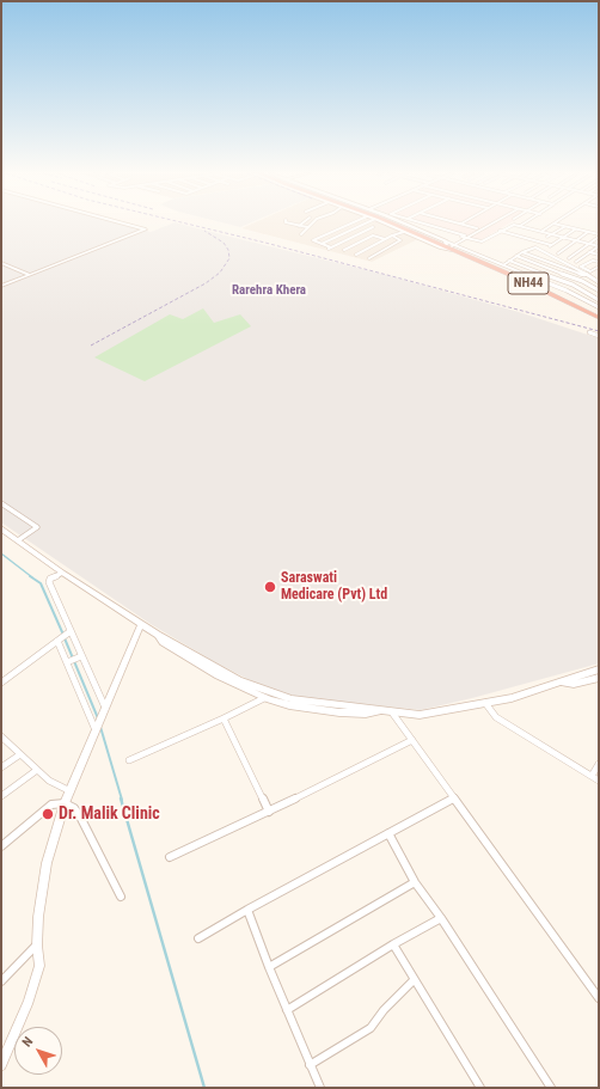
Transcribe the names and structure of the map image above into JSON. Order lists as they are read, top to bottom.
{
  "streets": {
    "highway": ["NH44"]
  },
  "districts": ["Rarehra Khera"],
  "places": ["Saraswati Medicare (Pvt) Ltd", "Dr. Malik Clinic"],
  "north": "top left"
}
